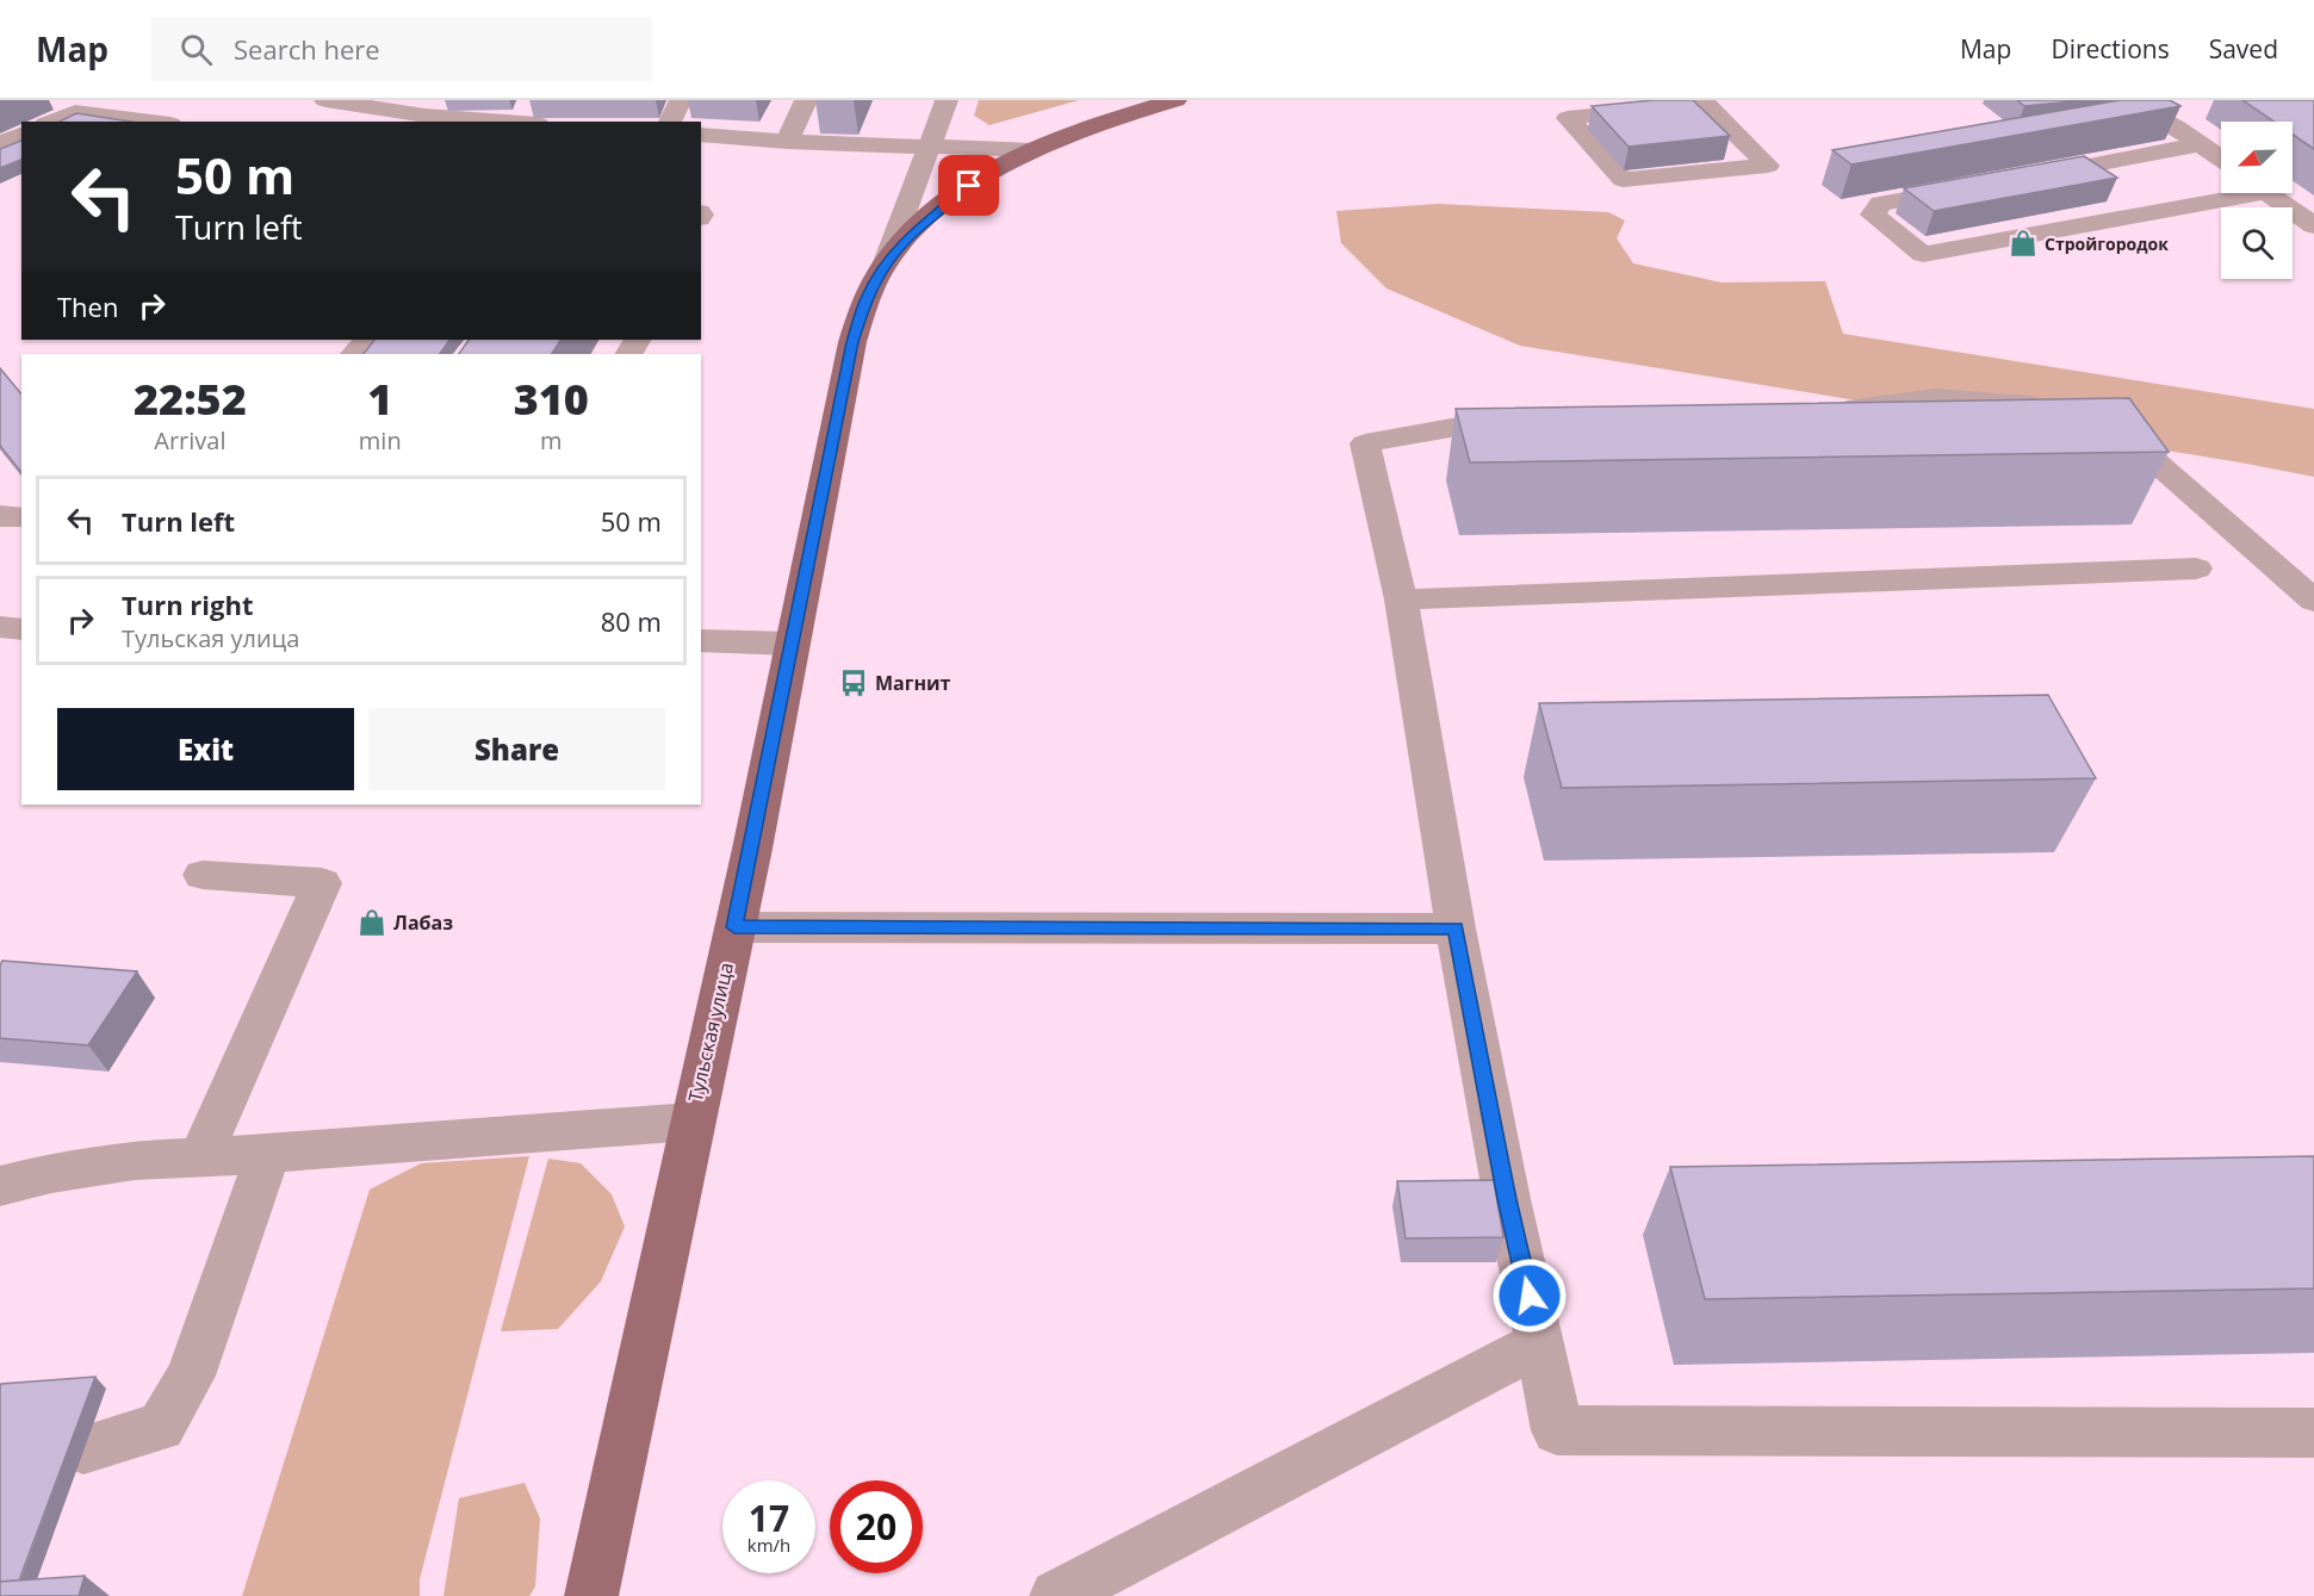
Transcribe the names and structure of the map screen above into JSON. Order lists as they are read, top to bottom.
{
  "streets": {
    "main road": ["Тульская улица"]
  },
  "places": {
    "shop": ["Стройгородок", "Лабаз"],
    "bus stop": ["Магнит"]
  },
  "north": "bottom left",
  "page": {
    "header": "Map",
    "search": "Search here",
    "nav": ["Map", "Directions", "Saved"],
    "turn": ["50 m", "Turn left"],
    "then": "Then",
    "eta": [
      "22:52",
      "Arrival",
      "1",
      "min",
      "310",
      "m"
    ],
    "list": [
      {
        "name": "Turn left",
        "value": "50 m"
      },
      {
        "name": "Turn right",
        "note": "Тульская улица",
        "value": "80 m"
      }
    ],
    "buttons": ["Exit", "Share"],
    "speed": "17 km/h",
    "limit": "20"
  }
}
